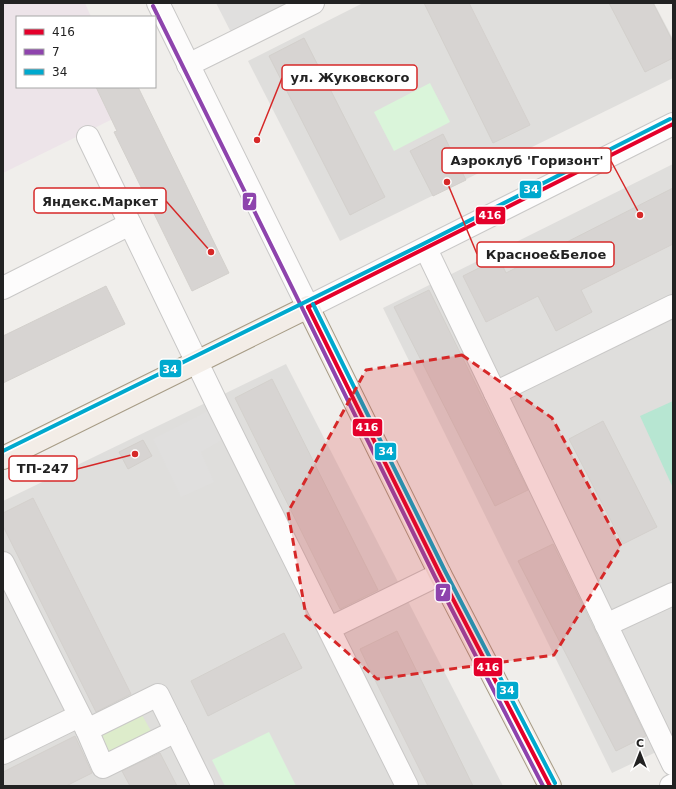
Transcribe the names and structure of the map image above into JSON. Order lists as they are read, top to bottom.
{
  "places": [
    "ул. Жуковского",
    "Красное&Белое",
    "Аэроклуб 'Горизонт'",
    "Яндекс.Маркет",
    "ТП-247"
  ],
  "lines": ["transit line 7", "transit line 34", "transit line 416"],
  "legend": ["416", "7", "34"],
  "north": "top"
}
